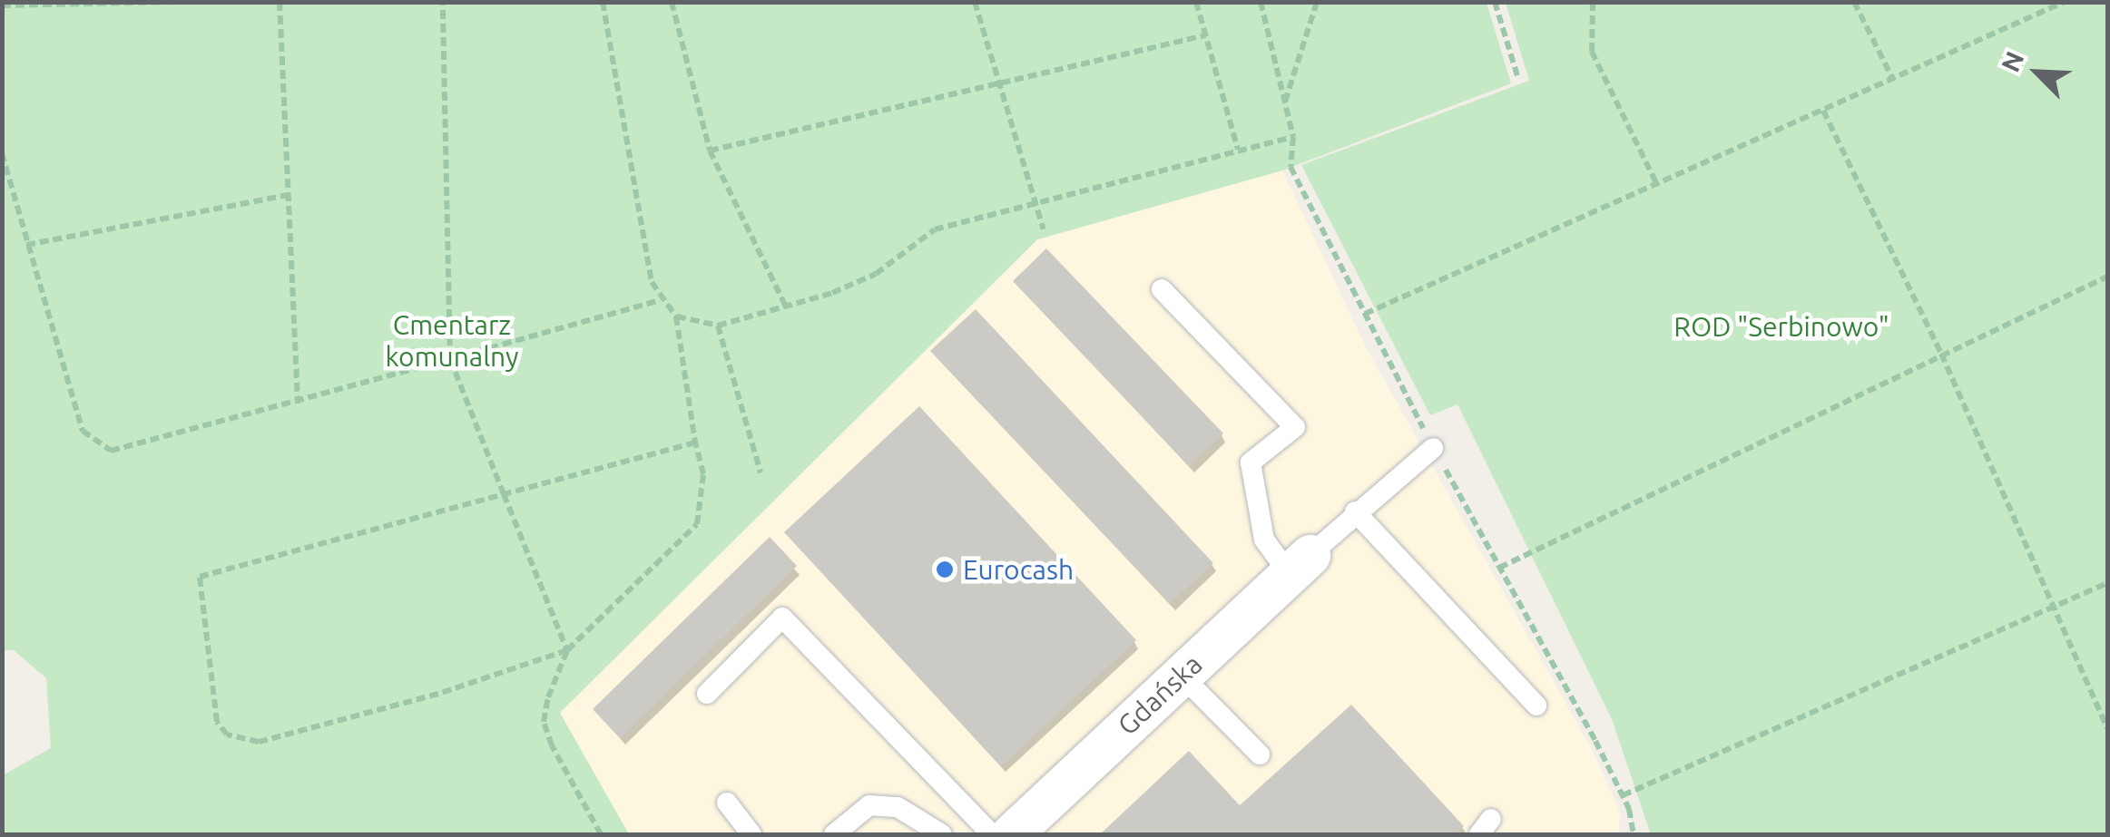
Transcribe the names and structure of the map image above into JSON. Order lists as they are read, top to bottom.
{
  "streets": {
    "street": ["Gdańska"]
  },
  "parks": ["Cmentarz komunalny", "ROD \"Serbinowo\""],
  "places": ["Eurocash"],
  "north": "top left"
}
